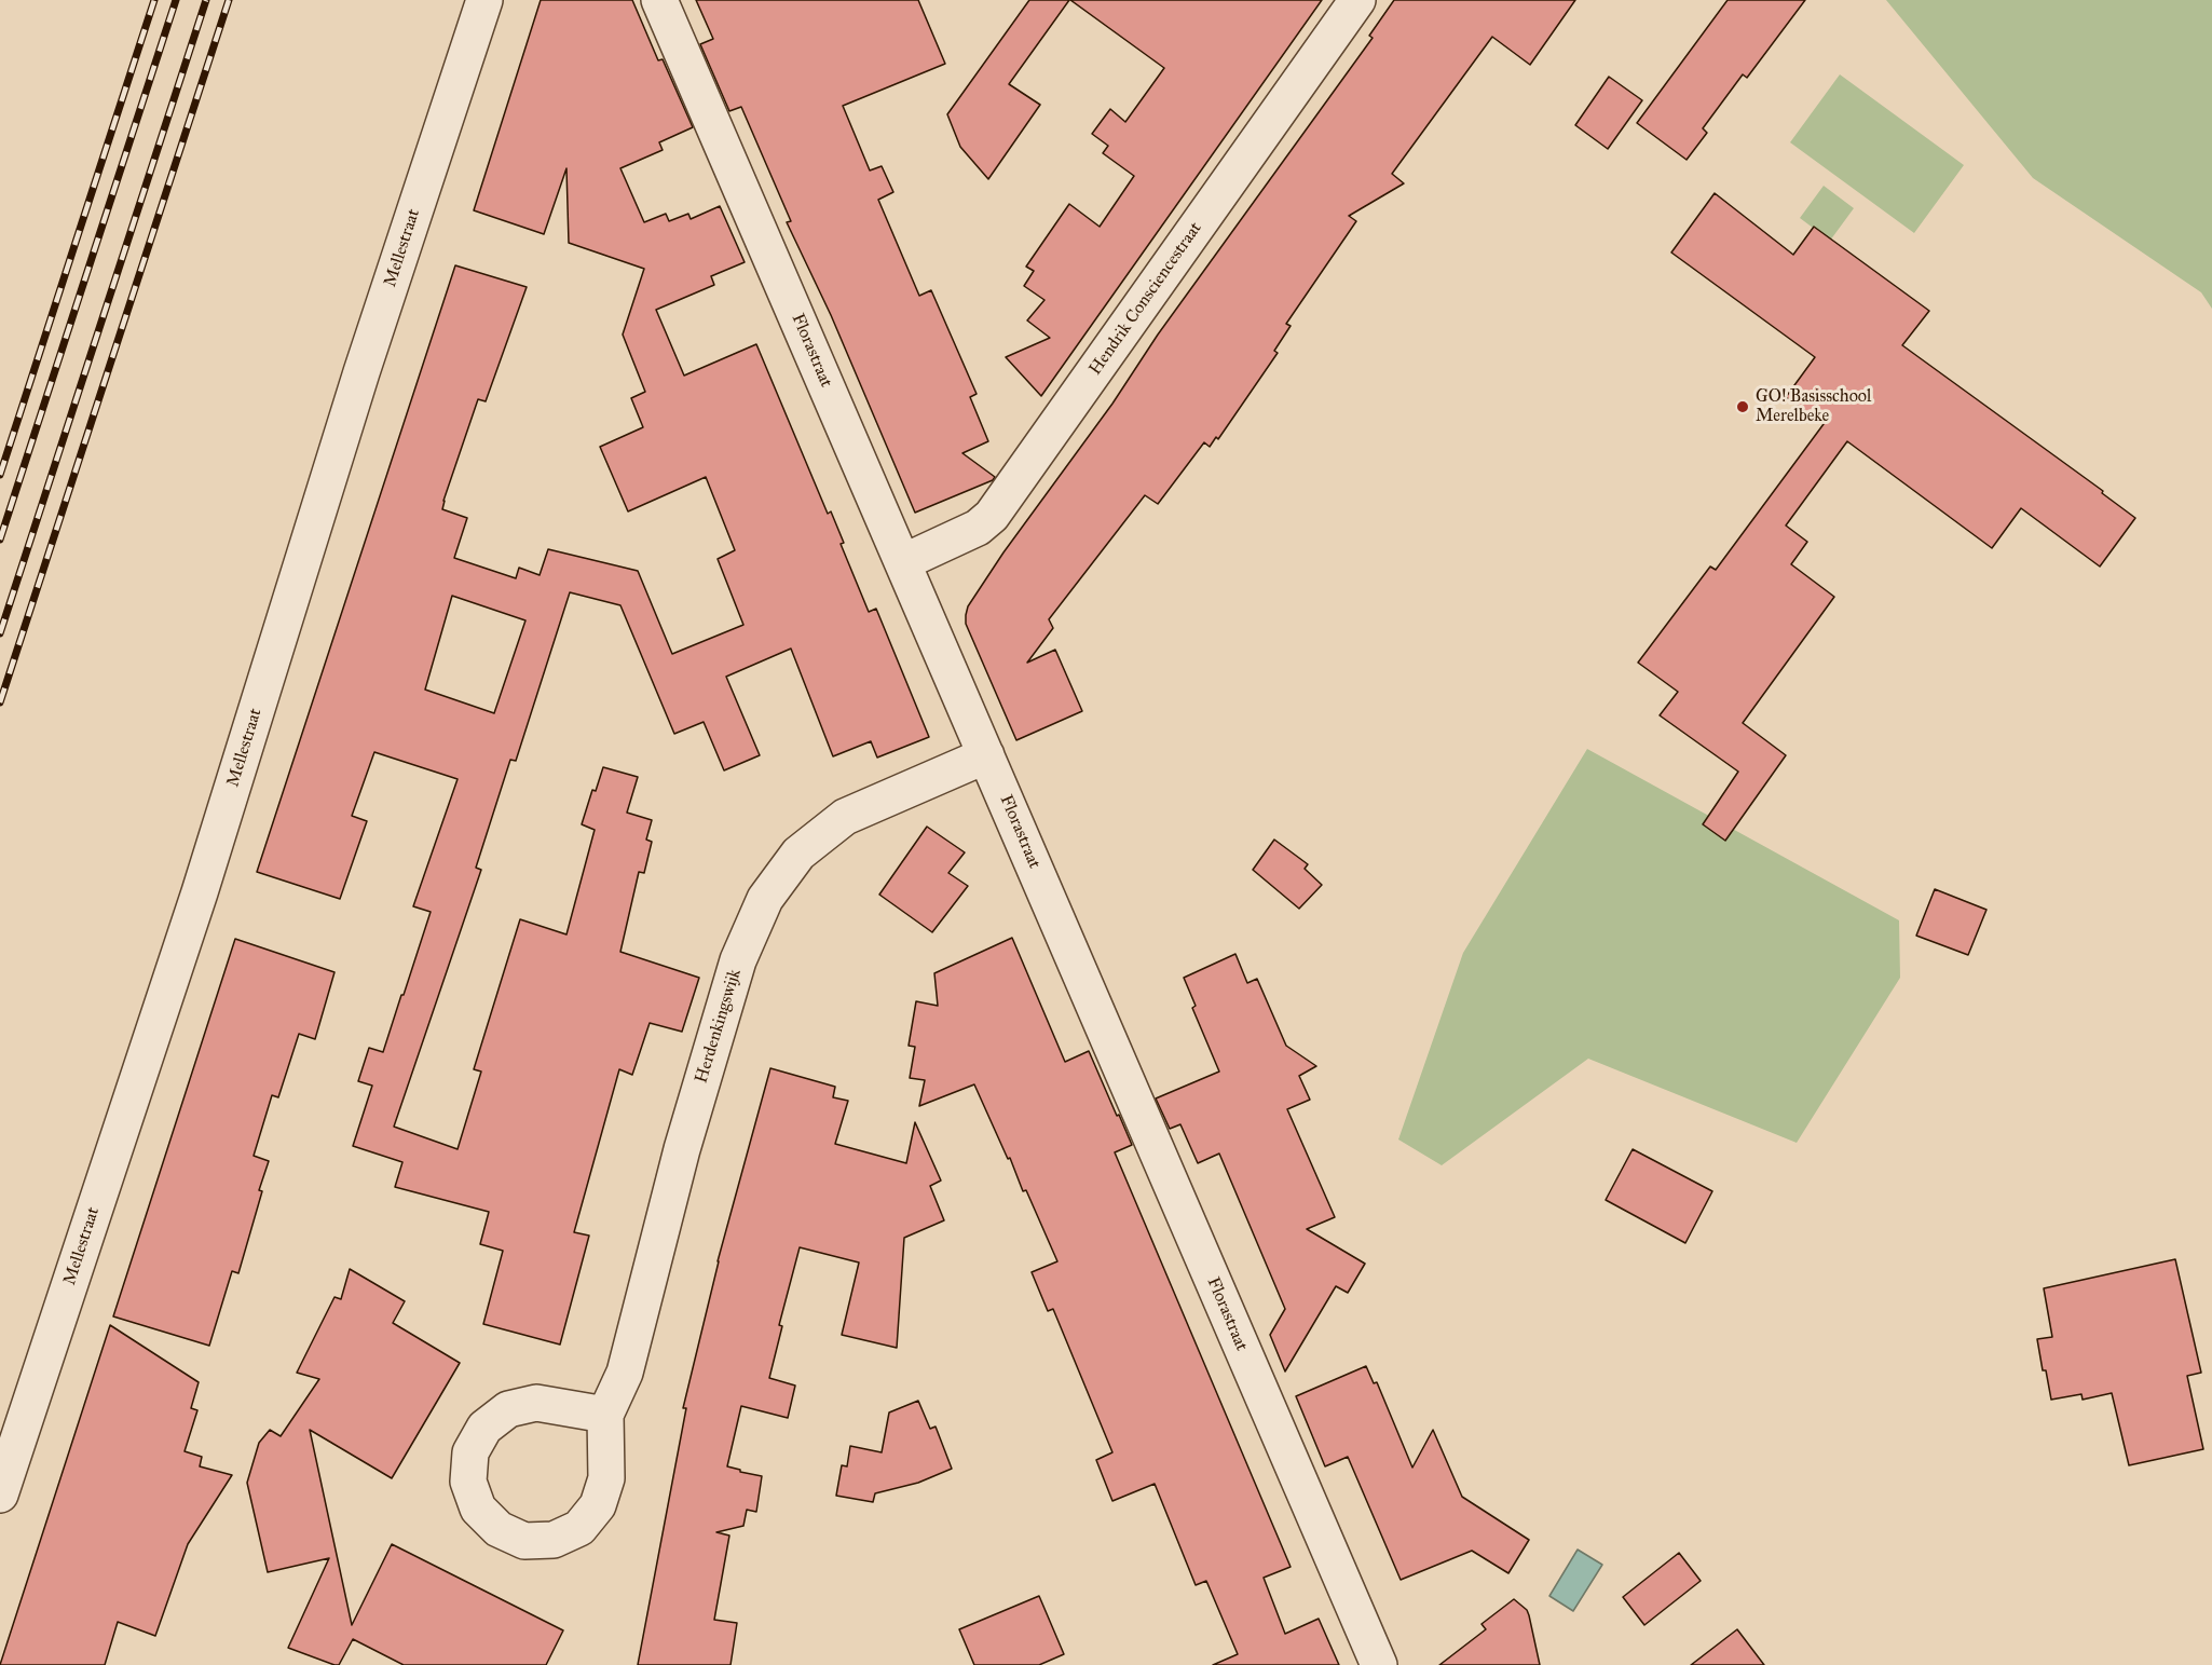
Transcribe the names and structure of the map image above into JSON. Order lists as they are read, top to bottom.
{
  "streets": {
    "street": [
      "Mellestraat",
      "Hendrik Consciencestraat",
      "Florastraat",
      "Herdenkingswijk"
    ]
  },
  "crossings": [
    ["Hendrik Consciencestraat", "Florastraat"],
    ["Florastraat", "Herdenkingswijk"]
  ],
  "places": ["GO! Basisschool Merelbeke"]
}
